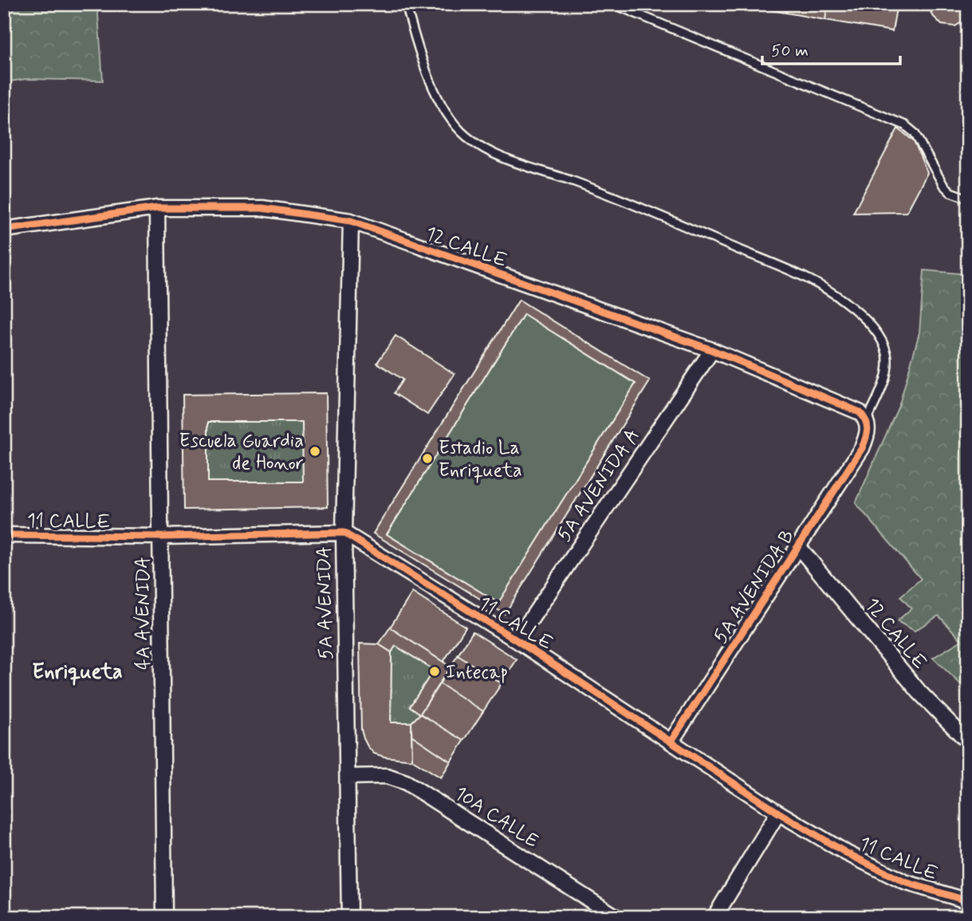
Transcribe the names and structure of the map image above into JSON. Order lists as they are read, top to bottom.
{
  "streets": {
    "street": [
      "12 CALLE",
      "5A AVENIDA A",
      "11 CALLE",
      "5A AVENIDA B",
      "5A AVENIDA",
      "4A AVENIDA",
      "10A CALLE"
    ]
  },
  "crossings": [
    ["12 CALLE", "5A AVENIDA A"],
    ["12 CALLE", "5A AVENIDA B"],
    ["12 CALLE", "5A AVENIDA"],
    ["12 CALLE", "4A AVENIDA"],
    ["5A AVENIDA A", "11 CALLE"],
    ["11 CALLE", "5A AVENIDA B"],
    ["11 CALLE", "5A AVENIDA"],
    ["11 CALLE", "4A AVENIDA"],
    ["5A AVENIDA", "10A CALLE"]
  ],
  "districts": ["Enriqueta"],
  "places": ["Escuela Guardia de Honor", "Estadio La Enriqueta", "Intecap"],
  "scale_bar": "50 m"
}
